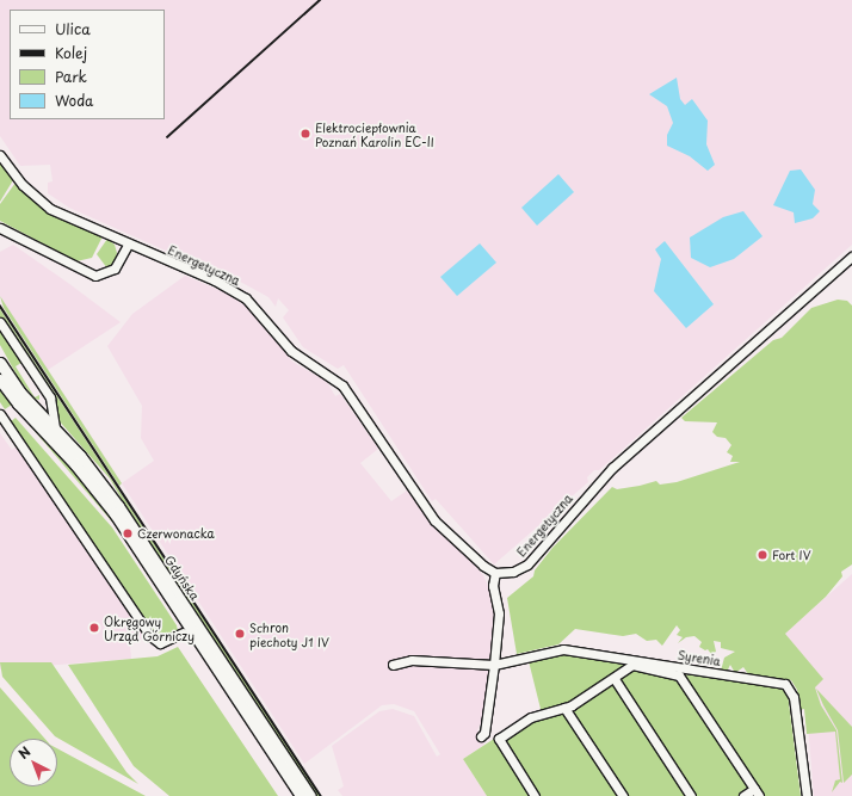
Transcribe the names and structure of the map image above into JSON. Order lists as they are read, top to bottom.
{
  "streets": {
    "main road": ["Gdyńska"],
    "street": ["Energetyczna", "Syrenia"]
  },
  "places": [
    "Elektrociepłownia Poznań Karolin EC-II",
    "Czerwonacka",
    "Fort IV",
    "Okręgowy Urząd Górniczy",
    "Schron piechoty J1 IV"
  ],
  "legend": [
    "Ulica",
    "Kolej",
    "Park",
    "Woda"
  ],
  "north": "top left"
}
